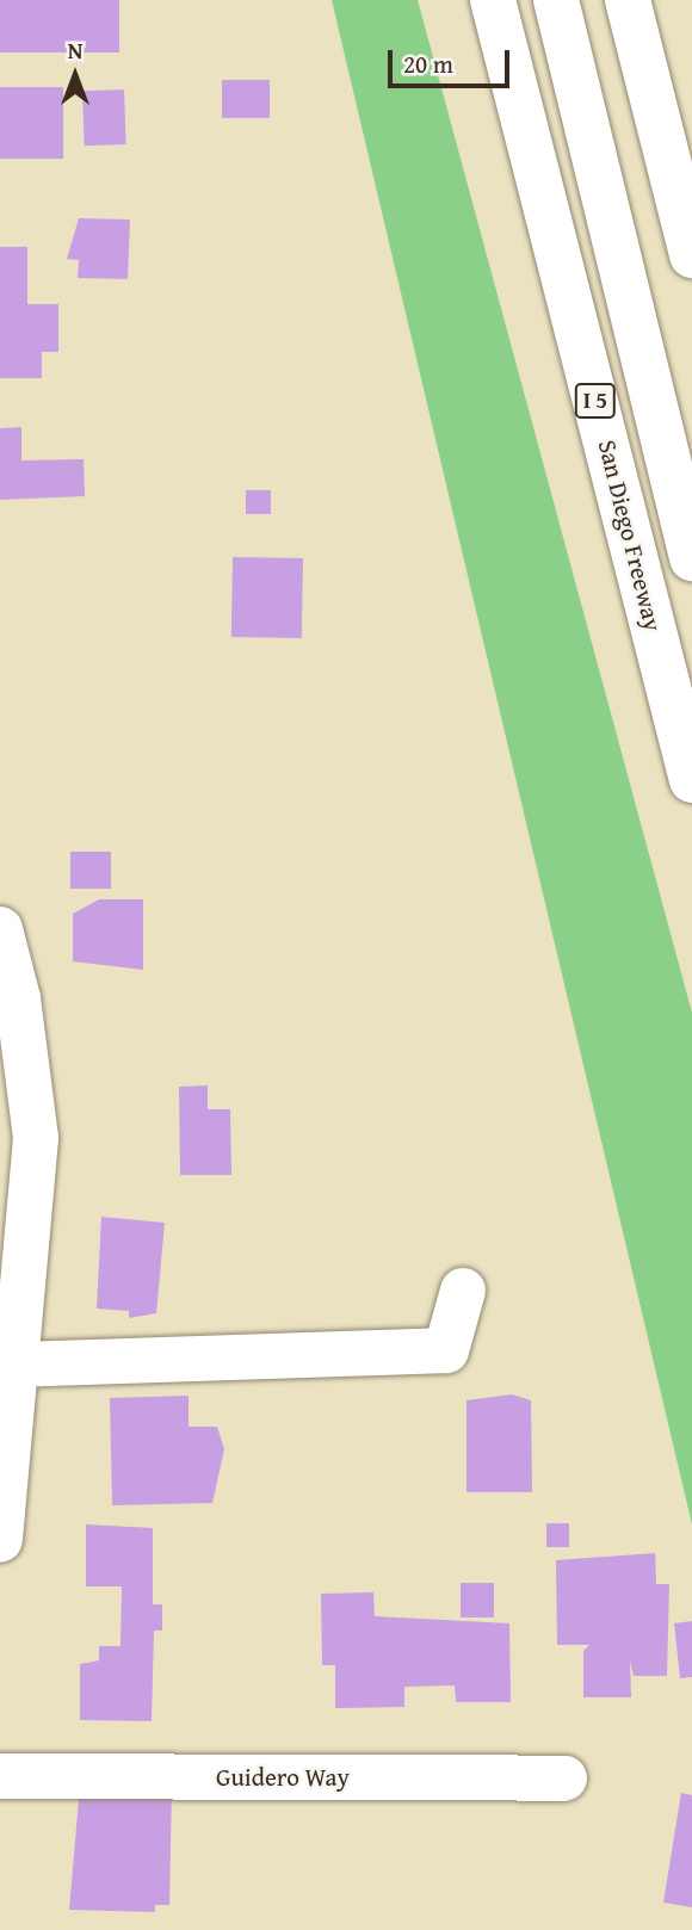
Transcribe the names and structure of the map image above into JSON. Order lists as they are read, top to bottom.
{
  "streets": {
    "main road": ["I 5", "San Diego Freeway", "Guidero Way"]
  },
  "scale_bar": "20 m",
  "north": "top"
}
